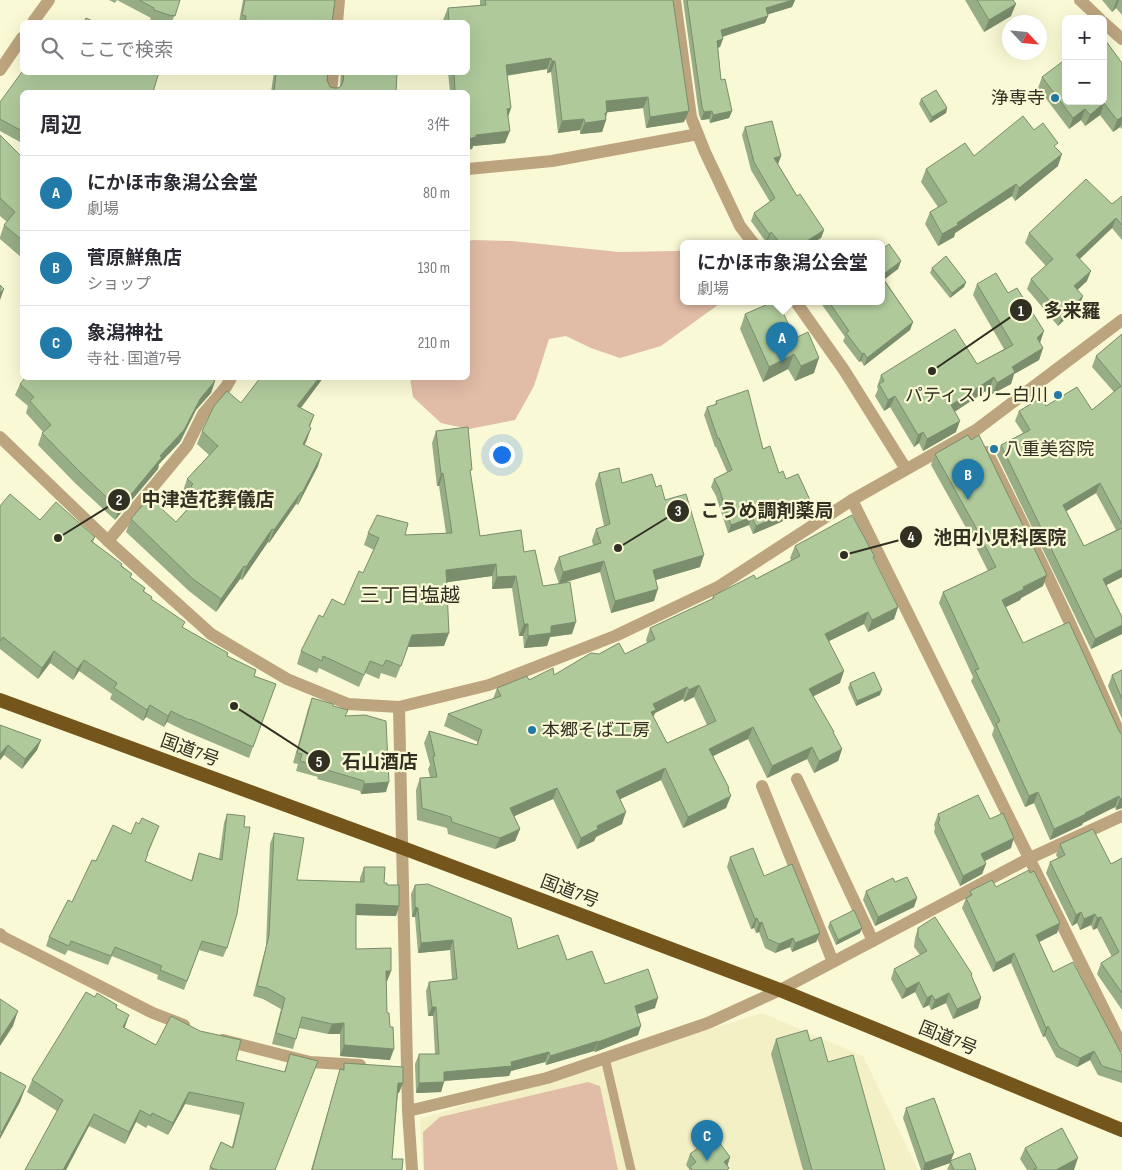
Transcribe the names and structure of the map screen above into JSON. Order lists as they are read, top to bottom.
{
  "streets": {
    "highway": ["国道7号"]
  },
  "districts": ["三丁目塩越"],
  "places": [
    "浄専寺",
    "多来羅",
    "パティスリー白川",
    "八重美容院",
    "中津造花葬儀店",
    "こうめ調剤薬局",
    "池田小児科医院",
    "石山酒店",
    "本郷そば工房"
  ],
  "north": "bottom right",
  "page": {
    "map_buttons": ["+", "−"],
    "search": "ここで検索",
    "heading": ["周辺", "3件"],
    "list": [
      {
        "mark": "A",
        "name": "にかほ市象潟公会堂",
        "note": "劇場",
        "value": "80 m"
      },
      {
        "mark": "B",
        "name": "菅原鮮魚店",
        "note": "ショップ",
        "value": "130 m"
      },
      {
        "mark": "C",
        "name": "象潟神社",
        "note": "寺社 · 国道7号",
        "value": "210 m"
      }
    ],
    "popup": ["にかほ市象潟公会堂", "劇場"],
    "pins": ["A", "B", "C"]
  }
}
